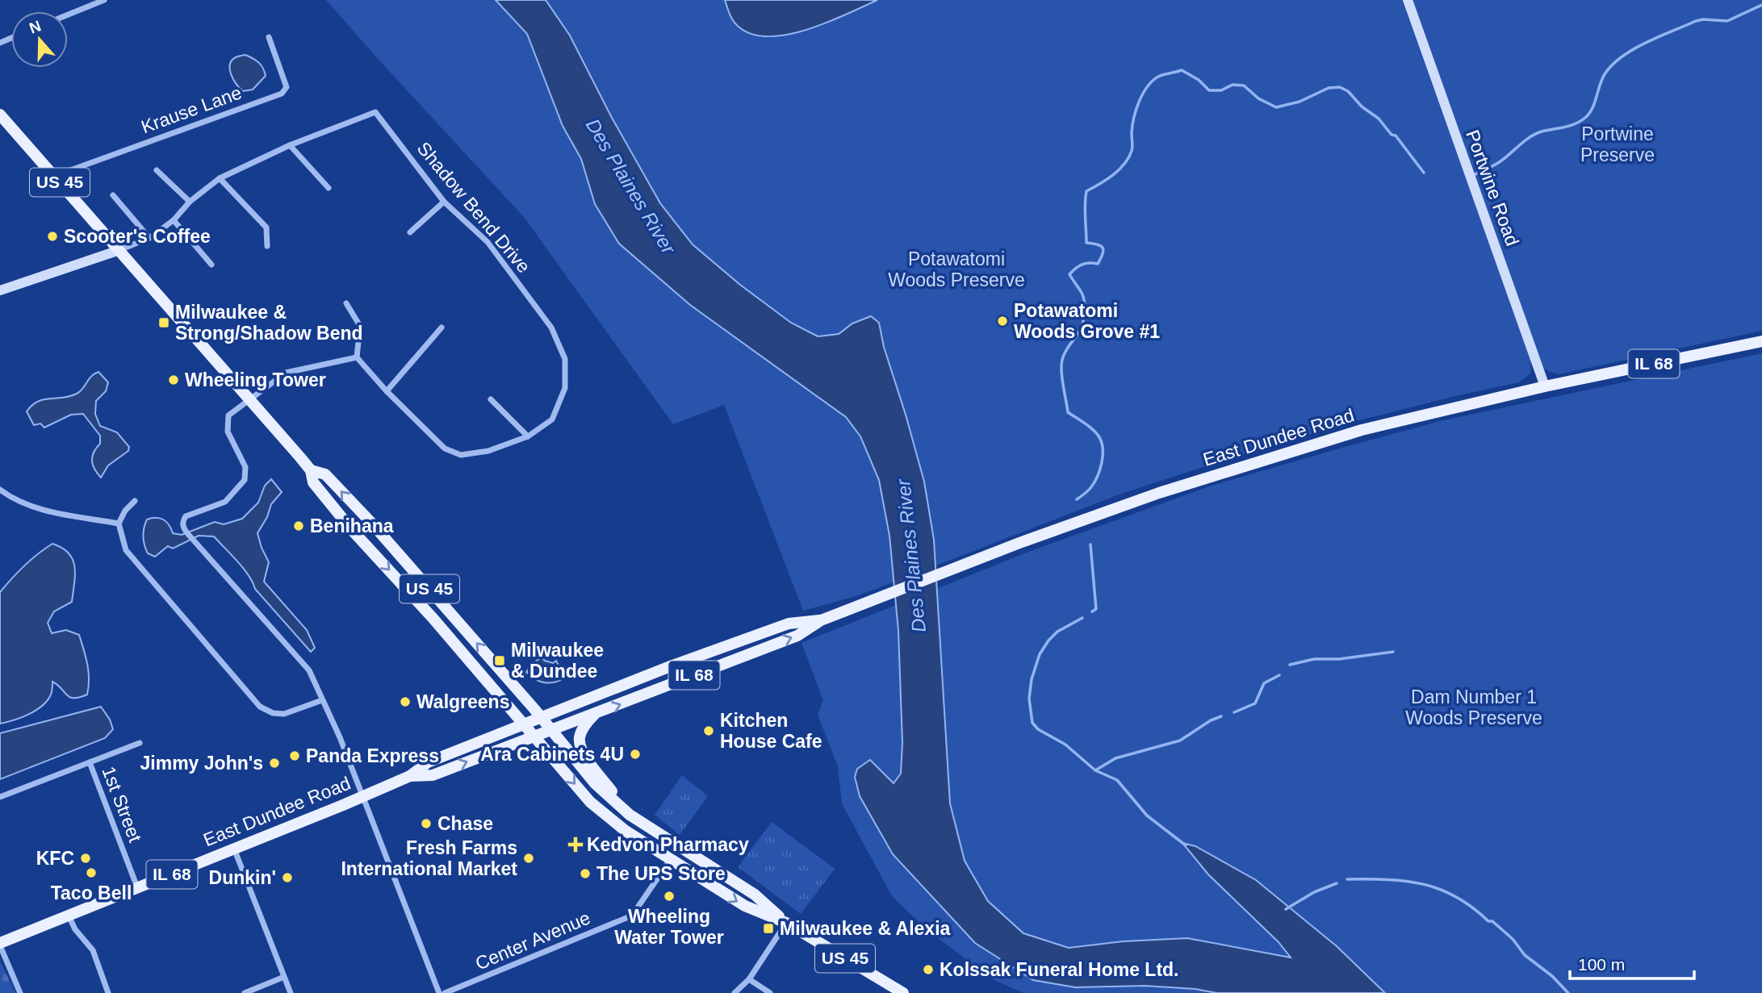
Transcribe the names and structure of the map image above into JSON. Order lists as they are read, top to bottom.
{
  "streets": {
    "main road": ["US 45", "IL 68", "East Dundee Road"],
    "street": [
      "Krause Lane",
      "Portwine Road",
      "Shadow Bend Drive",
      "1st Street",
      "Center Avenue"
    ]
  },
  "crossings": [
    ["Krause Lane", "US 45"],
    ["US 45", "Shadow Bend Drive"],
    ["US 45", "East Dundee Road"],
    ["US 45", "Center Avenue"],
    ["Portwine Road", "East Dundee Road"],
    ["East Dundee Road", "1st Street"]
  ],
  "water": ["Des Plaines River"],
  "parks": ["Portwine Preserve", "Potawatomi Woods Preserve", "Dam Number 1 Woods Preserve"],
  "places": {
    "other": [
      "Scooter's Coffee",
      "Potawatomi Woods Grove #1",
      "Wheeling Tower",
      "Benihana",
      "Walgreens",
      "Kitchen House Cafe",
      "Ara Cabinets 4U",
      "Panda Express",
      "Jimmy John's",
      "Chase",
      "KFC",
      "Fresh Farms International Market",
      "Taco Bell",
      "The UPS Store",
      "Dunkin'",
      "Wheeling Water Tower",
      "Kolssak Funeral Home Ltd."
    ],
    "transit": ["Milwaukee & Strong/Shadow Bend", "Milwaukee & Dundee", "Milwaukee & Alexia"],
    "health": ["Kedvon Pharmacy"]
  },
  "scale_bar": "100 m",
  "north": "top"
}
